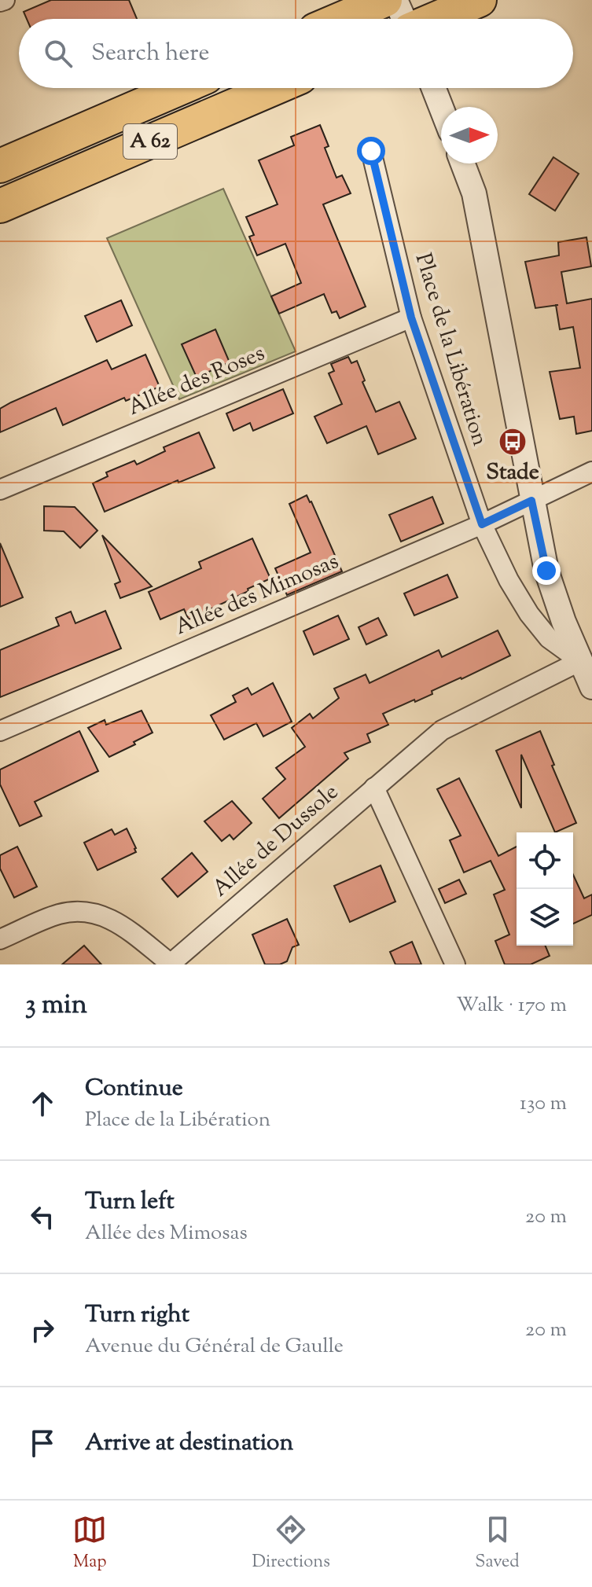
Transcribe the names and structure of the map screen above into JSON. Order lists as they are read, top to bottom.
{
  "streets": {
    "highway": ["A 62"],
    "street": [
      "Place de la Libération",
      "Allée des Roses",
      "Allée des Mimosas",
      "Allée de Dussole"
    ]
  },
  "crossings": [
    ["Place de la Libération", "Allée des Roses"],
    ["Place de la Libération", "Allée des Mimosas"],
    ["Place de la Libération", "Allée de Dussole"]
  ],
  "places": {
    "bus stop": ["Stade"]
  },
  "north": "right",
  "page": {
    "search": "Search here",
    "heading": ["3 min", "Walk · 170 m"],
    "list": [
      ["Continue", "Place de la Libération", "130 m"],
      ["Turn left", "Allée des Mimosas", "20 m"],
      ["Turn right", "Avenue du Général de Gaulle", "20 m"],
      "Arrive at destination"
    ],
    "nav": ["Map", "Directions", "Saved"]
  }
}
